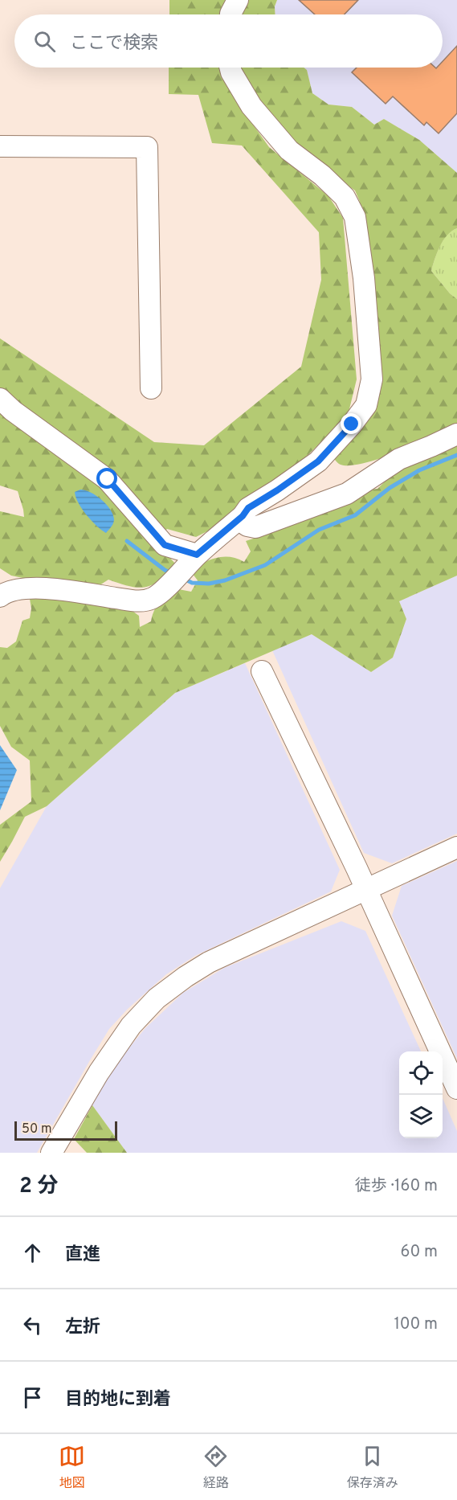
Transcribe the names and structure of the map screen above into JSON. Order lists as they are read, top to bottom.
{
  "scale_bar": "50 m",
  "page": {
    "search": "ここで検索",
    "scale": "50 m",
    "heading": ["2 分", "徒歩 · 160 m"],
    "list": [
      ["直進", "60 m"],
      ["左折", "100 m"],
      "目的地に到着"
    ],
    "nav": ["地図", "経路", "保存済み"]
  }
}
